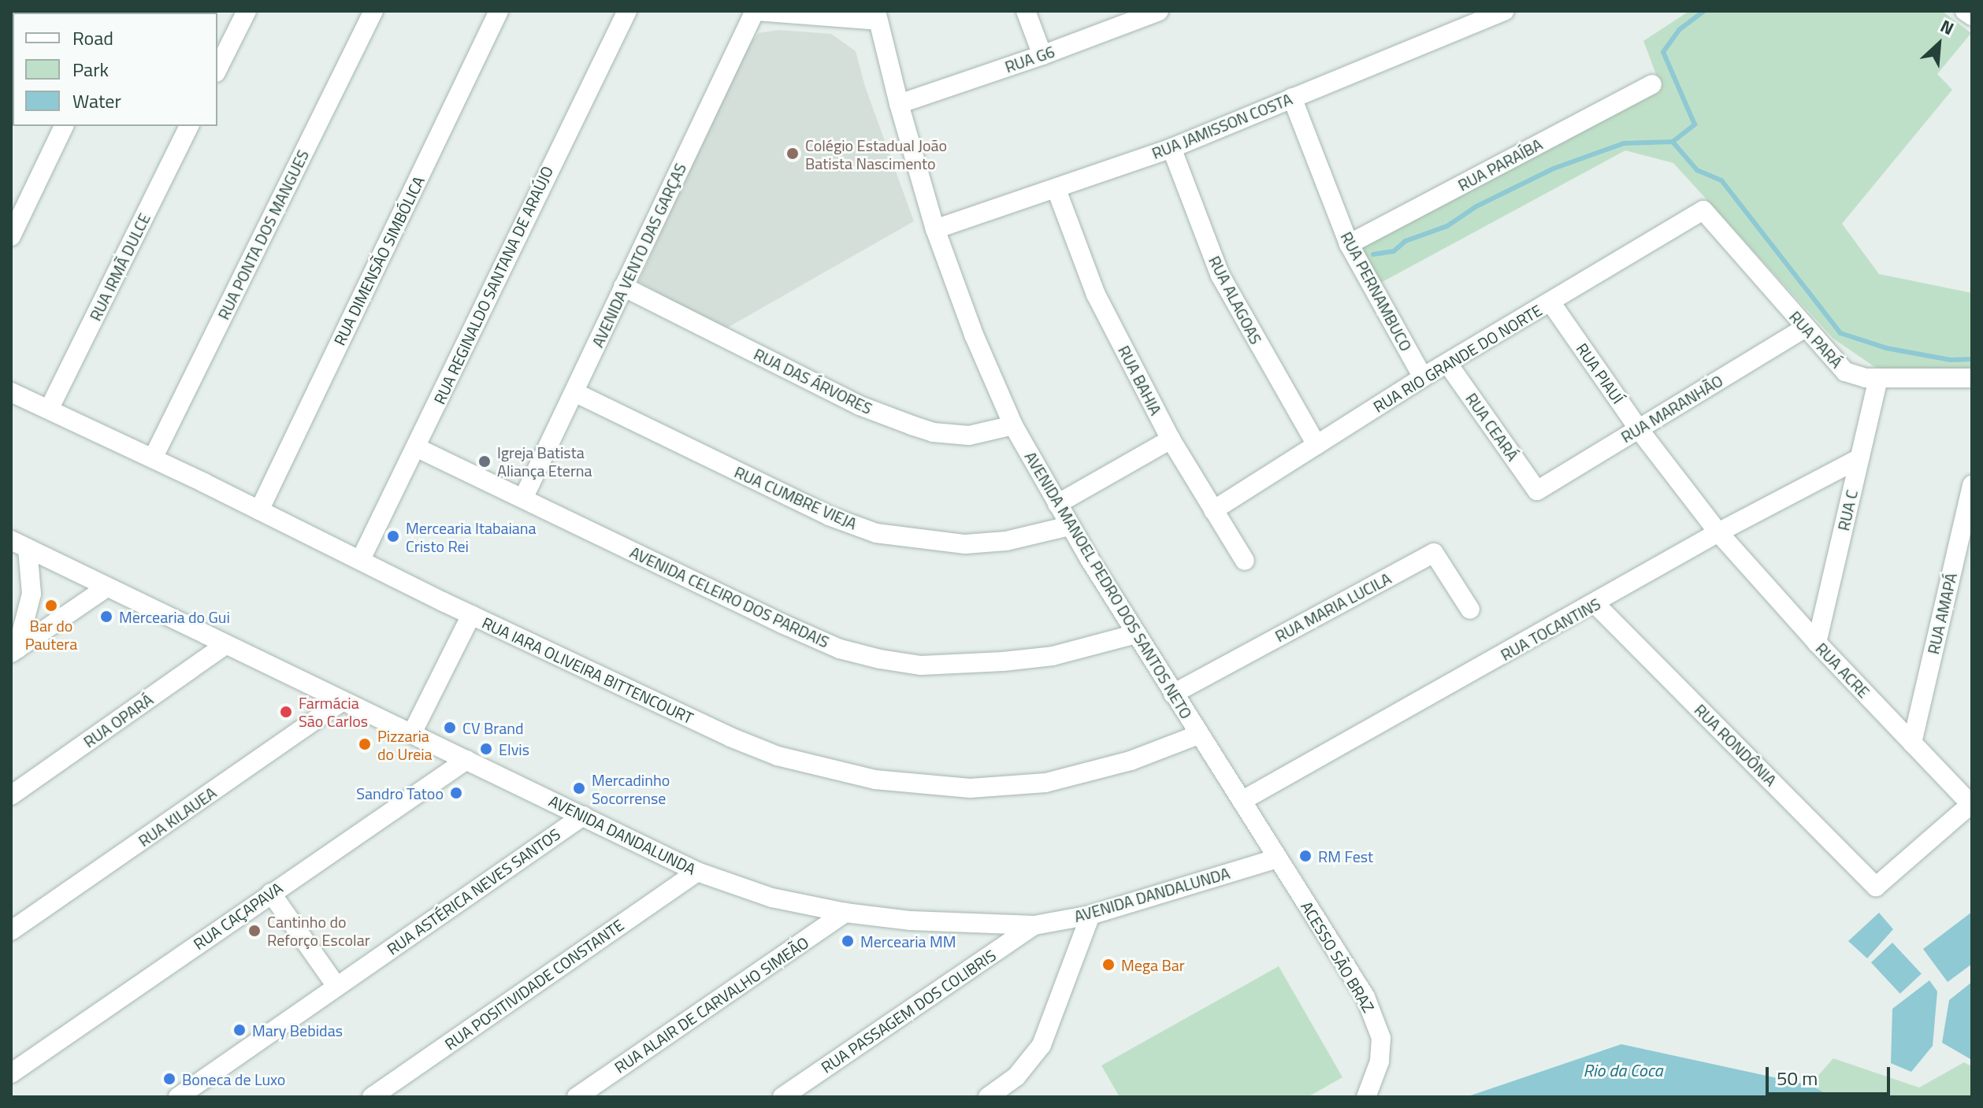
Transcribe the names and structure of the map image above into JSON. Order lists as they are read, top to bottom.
{
  "streets": {
    "street": [
      "RUA G6",
      "RUA JAMISSON COSTA",
      "RUA PARAÍBA",
      "RUA PONTA DOS MANGUES",
      "AVENIDA VENTO DAS GARÇAS",
      "RUA DIMENSÃO SIMBÓLICA",
      "RUA IRMÃ DULCE",
      "RUA REGINALDO SANTANA DE ARAÚJO",
      "RUA PERNAMBUCO",
      "RUA ALAGOAS",
      "RUA PARÁ",
      "RUA RIO GRANDE DO NORTE",
      "RUA PIAUÍ",
      "RUA BAHIA",
      "RUA DAS ÁRVORES",
      "RUA MARANHÃO",
      "RUA CEARÁ",
      "RUA CUMBRE VIEJA",
      "RUA C",
      "AVENIDA MANOEL PEDRO DOS SANTOS NETO",
      "AVENIDA CELEIRO DOS PARDAIS",
      "RUA MARIA LUCILA",
      "RUA AMAPÁ",
      "RUA TOCANTINS",
      "RUA IARA OLIVEIRA BITTENCOURT",
      "RUA ACRE",
      "RUA OPARÁ",
      "RUA RONDÔNIA",
      "RUA KILAUEA",
      "AVENIDA DANDALUNDA",
      "RUA ASTÉRICA NEVES SANTOS",
      "RUA CAÇAPAVA",
      "ACESSO SÃO BRAZ",
      "RUA POSITIVIDADE CONSTANTE",
      "RUA ALAIR DE CARVALHO SIMEÃO",
      "RUA PASSAGEM DOS COLIBRIS"
    ]
  },
  "crossings": [
    ["RUA G6", "AVENIDA MANOEL PEDRO DOS SANTOS NETO"],
    ["RUA JAMISSON COSTA", "RUA PERNAMBUCO"],
    ["RUA JAMISSON COSTA", "RUA ALAGOAS"],
    ["RUA JAMISSON COSTA", "RUA BAHIA"],
    ["RUA JAMISSON COSTA", "AVENIDA MANOEL PEDRO DOS SANTOS NETO"],
    ["RUA PARAÍBA", "RUA PERNAMBUCO"],
    ["RUA PONTA DOS MANGUES", "RUA IARA OLIVEIRA BITTENCOURT"],
    ["AVENIDA VENTO DAS GARÇAS", "RUA DAS ÁRVORES"],
    ["AVENIDA VENTO DAS GARÇAS", "RUA CUMBRE VIEJA"],
    ["AVENIDA VENTO DAS GARÇAS", "AVENIDA CELEIRO DOS PARDAIS"],
    ["RUA DIMENSÃO SIMBÓLICA", "RUA IARA OLIVEIRA BITTENCOURT"],
    ["RUA IRMÃ DULCE", "RUA IARA OLIVEIRA BITTENCOURT"],
    ["RUA REGINALDO SANTANA DE ARAÚJO", "AVENIDA CELEIRO DOS PARDAIS"],
    ["RUA REGINALDO SANTANA DE ARAÚJO", "RUA IARA OLIVEIRA BITTENCOURT"],
    ["RUA PERNAMBUCO", "RUA RIO GRANDE DO NORTE"],
    ["RUA ALAGOAS", "RUA RIO GRANDE DO NORTE"],
    ["RUA PARÁ", "RUA RIO GRANDE DO NORTE"],
    ["RUA PARÁ", "RUA MARANHÃO"],
    ["RUA PARÁ", "RUA C"],
    ["RUA RIO GRANDE DO NORTE", "RUA PIAUÍ"],
    ["RUA RIO GRANDE DO NORTE", "RUA BAHIA"],
    ["RUA RIO GRANDE DO NORTE", "RUA CEARÁ"],
    ["RUA PIAUÍ", "RUA MARANHÃO"],
    ["RUA PIAUÍ", "RUA TOCANTINS"],
    ["RUA PIAUÍ", "RUA ACRE"],
    ["RUA DAS ÁRVORES", "AVENIDA MANOEL PEDRO DOS SANTOS NETO"],
    ["RUA MARANHÃO", "RUA CEARÁ"],
    ["RUA CUMBRE VIEJA", "AVENIDA MANOEL PEDRO DOS SANTOS NETO"],
    ["RUA C", "RUA TOCANTINS"],
    ["RUA C", "RUA ACRE"],
    ["AVENIDA MANOEL PEDRO DOS SANTOS NETO", "AVENIDA CELEIRO DOS PARDAIS"],
    ["AVENIDA MANOEL PEDRO DOS SANTOS NETO", "RUA MARIA LUCILA"],
    ["AVENIDA MANOEL PEDRO DOS SANTOS NETO", "RUA TOCANTINS"],
    ["AVENIDA MANOEL PEDRO DOS SANTOS NETO", "RUA IARA OLIVEIRA BITTENCOURT"],
    ["AVENIDA MANOEL PEDRO DOS SANTOS NETO", "AVENIDA DANDALUNDA"],
    ["AVENIDA MANOEL PEDRO DOS SANTOS NETO", "ACESSO SÃO BRAZ"],
    ["RUA AMAPÁ", "RUA ACRE"],
    ["RUA TOCANTINS", "RUA ACRE"],
    ["RUA TOCANTINS", "RUA RONDÔNIA"],
    ["RUA ACRE", "RUA RONDÔNIA"],
    ["RUA OPARÁ", "AVENIDA DANDALUNDA"],
    ["RUA KILAUEA", "AVENIDA DANDALUNDA"],
    ["AVENIDA DANDALUNDA", "RUA ASTÉRICA NEVES SANTOS"],
    ["AVENIDA DANDALUNDA", "RUA CAÇAPAVA"],
    ["AVENIDA DANDALUNDA", "ACESSO SÃO BRAZ"],
    ["AVENIDA DANDALUNDA", "RUA POSITIVIDADE CONSTANTE"],
    ["AVENIDA DANDALUNDA", "RUA ALAIR DE CARVALHO SIMEÃO"],
    ["AVENIDA DANDALUNDA", "RUA PASSAGEM DOS COLIBRIS"]
  ],
  "water": ["Rio da Coca"],
  "places": [
    "Colégio Estadual João Batista Nascimento",
    "Igreja Batista Aliança Eterna",
    "Mercearia Itabaiana Cristo Rei",
    "Bar do Pautera",
    "Mercearia do Gui",
    "Farmácia São Carlos",
    "CV Brand",
    "Pizzaria do Ureia",
    "Elvis",
    "Mercadinho Socorrense",
    "Sandro Tatoo",
    "RM Fest",
    "Cantinho do Reforço Escolar",
    "Mercearia MM",
    "Mega Bar",
    "Mary Bebidas",
    "Boneca de Luxo"
  ],
  "legend": ["Road", "Park", "Water"],
  "scale_bar": "50 m",
  "north": "top right"
}
